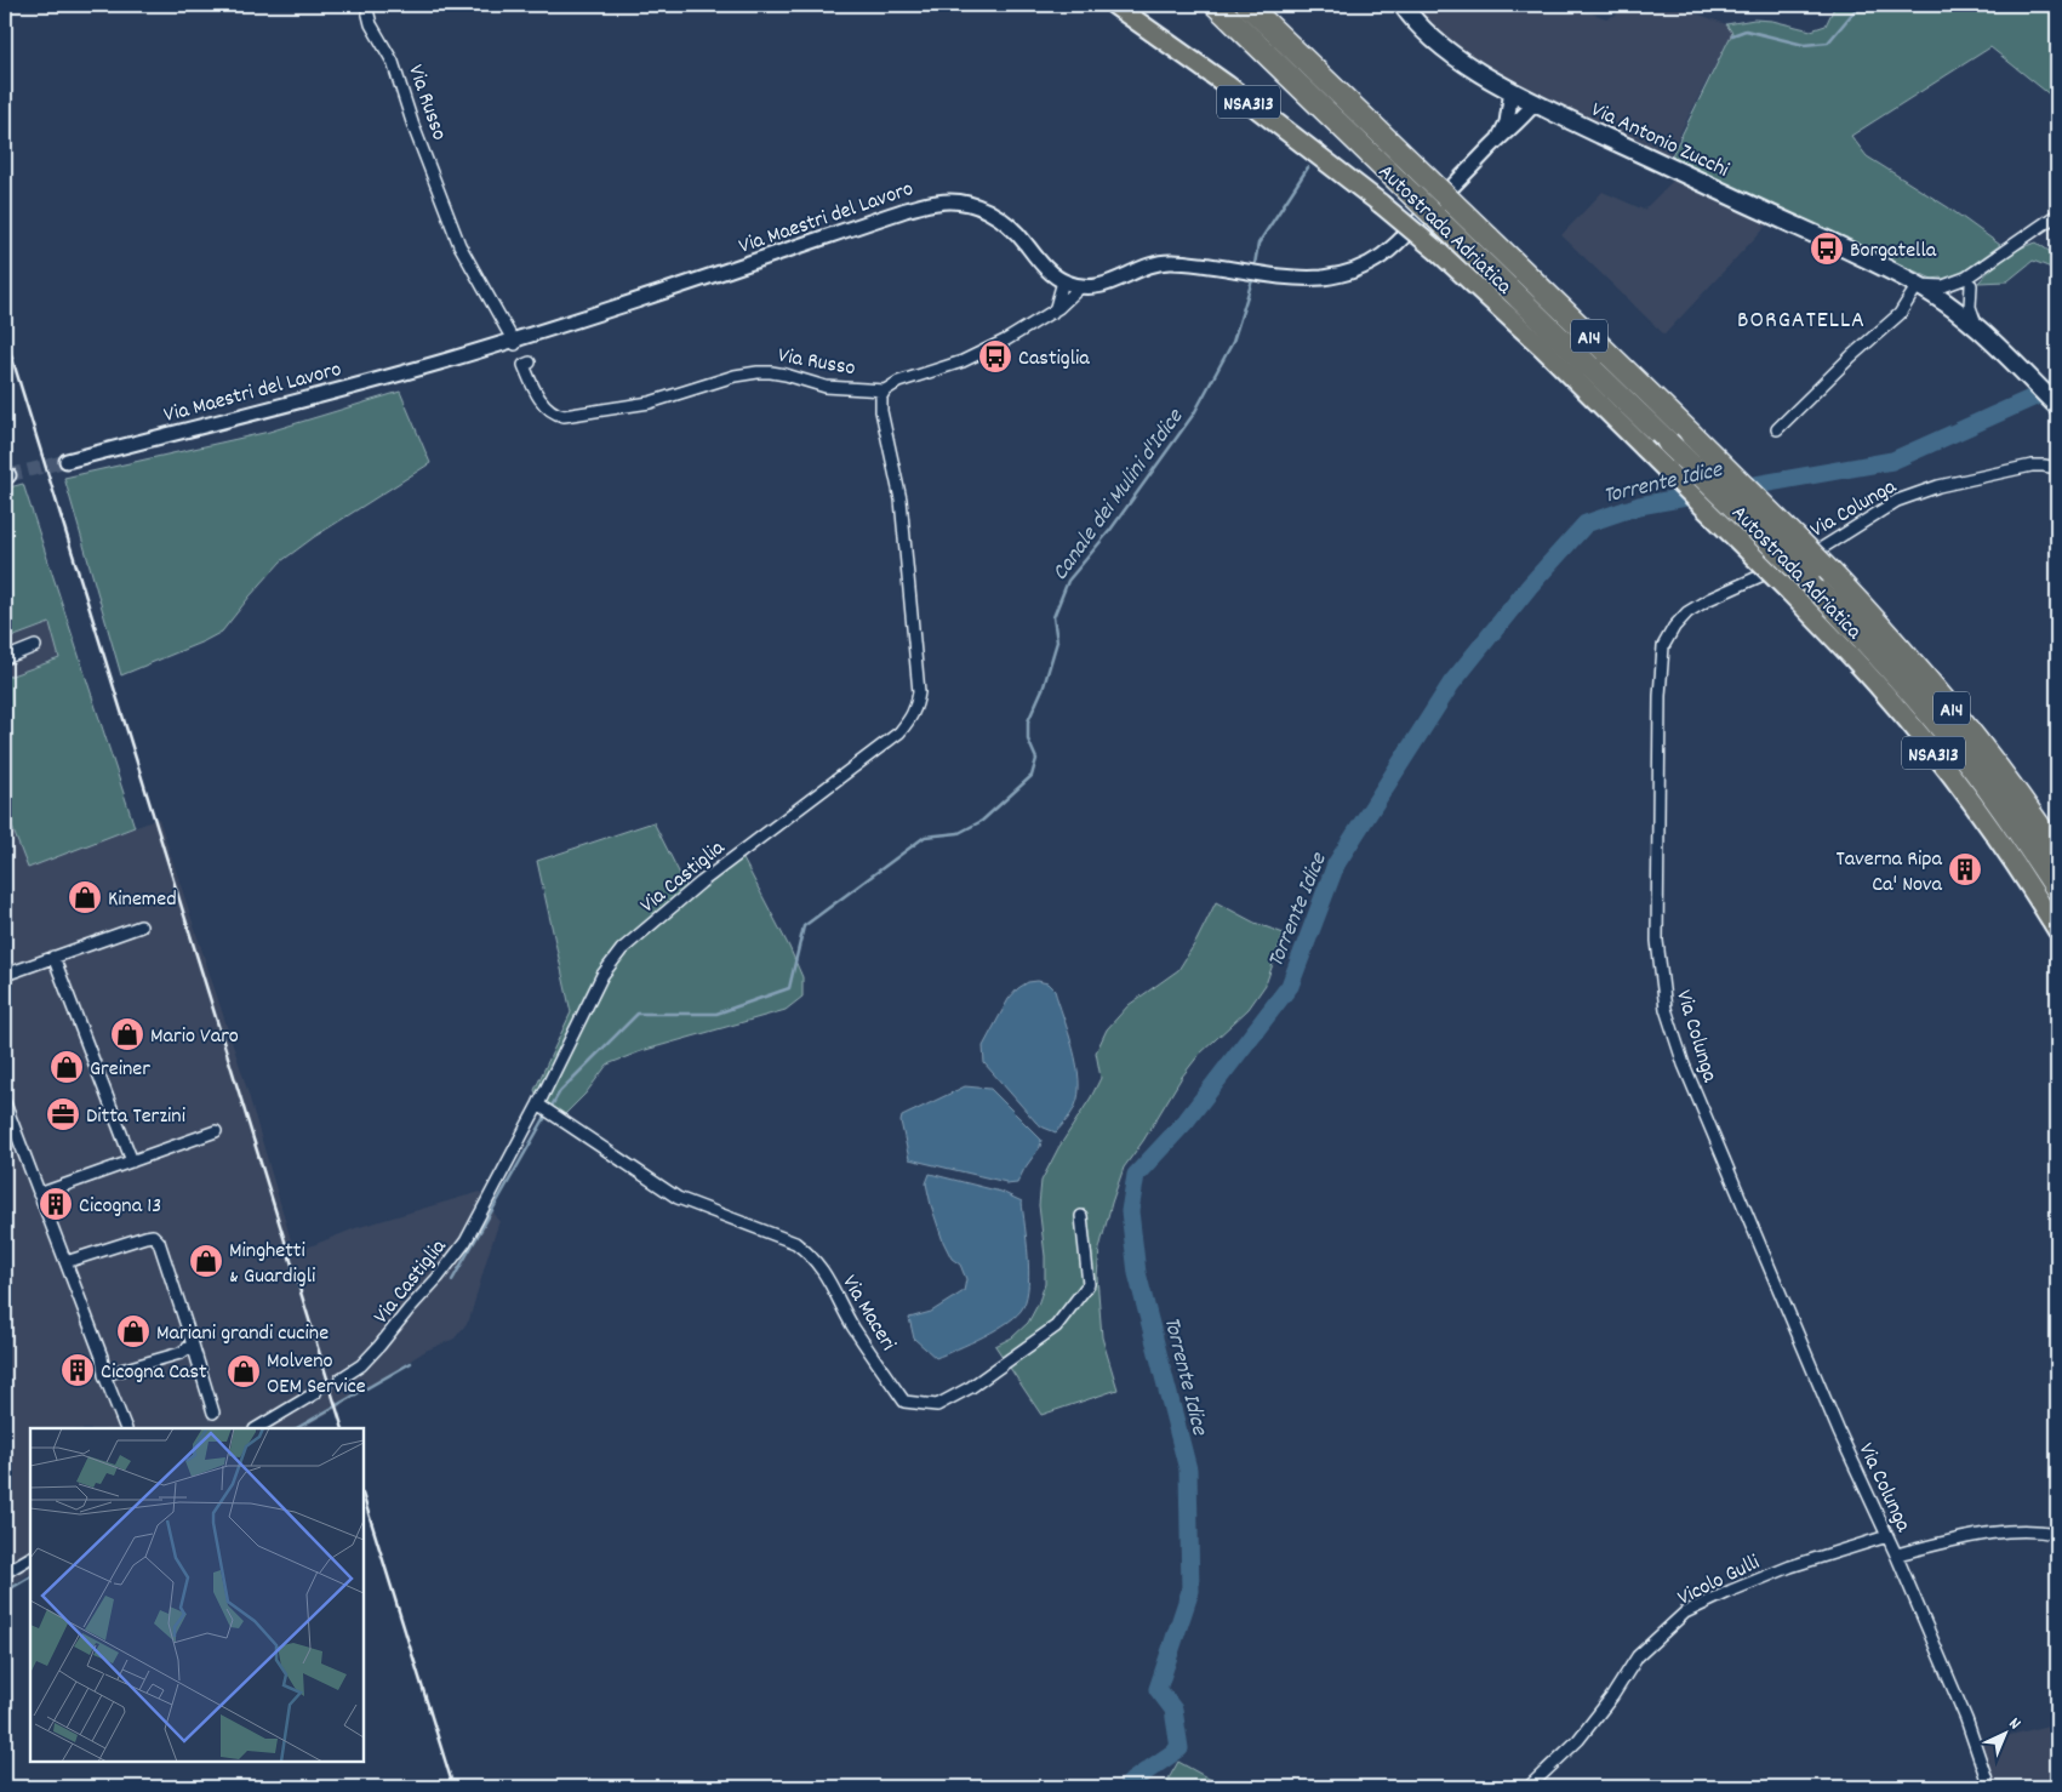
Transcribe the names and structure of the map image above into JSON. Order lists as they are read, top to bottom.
{
  "streets": {
    "highway": ["NSA313", "Autostrada Adriatica", "A14"],
    "main road": ["Via Antonio Zucchi"],
    "street": [
      "Via Russo",
      "Via Maestri del Lavoro",
      "Via Colunga",
      "Via Castiglia",
      "Via Maceri",
      "Vicolo Gulli"
    ]
  },
  "crossings": [
    ["Via Russo", "Via Maestri del Lavoro"],
    ["Via Russo", "Via Castiglia"],
    ["Via Colunga", "Vicolo Gulli"],
    ["Via Castiglia", "Via Maceri"]
  ],
  "districts": ["BORGATELLA"],
  "water": ["Torrente Idice", "Canale dei Mulini d'Idice"],
  "places": {
    "bus stop": ["Borgatella", "Castiglia"],
    "building": ["Taverna Ripa Ca' Nova", "Cicogna 13", "Cicogna Cast"],
    "shop": [
      "Kinemed",
      "Mario Varo",
      "Greiner",
      "Minghetti & Guardigli",
      "Mariani grandi cucine",
      "Molveno OEM Service"
    ],
    "office": ["Ditta Terzini"]
  },
  "north": "top right"
}
